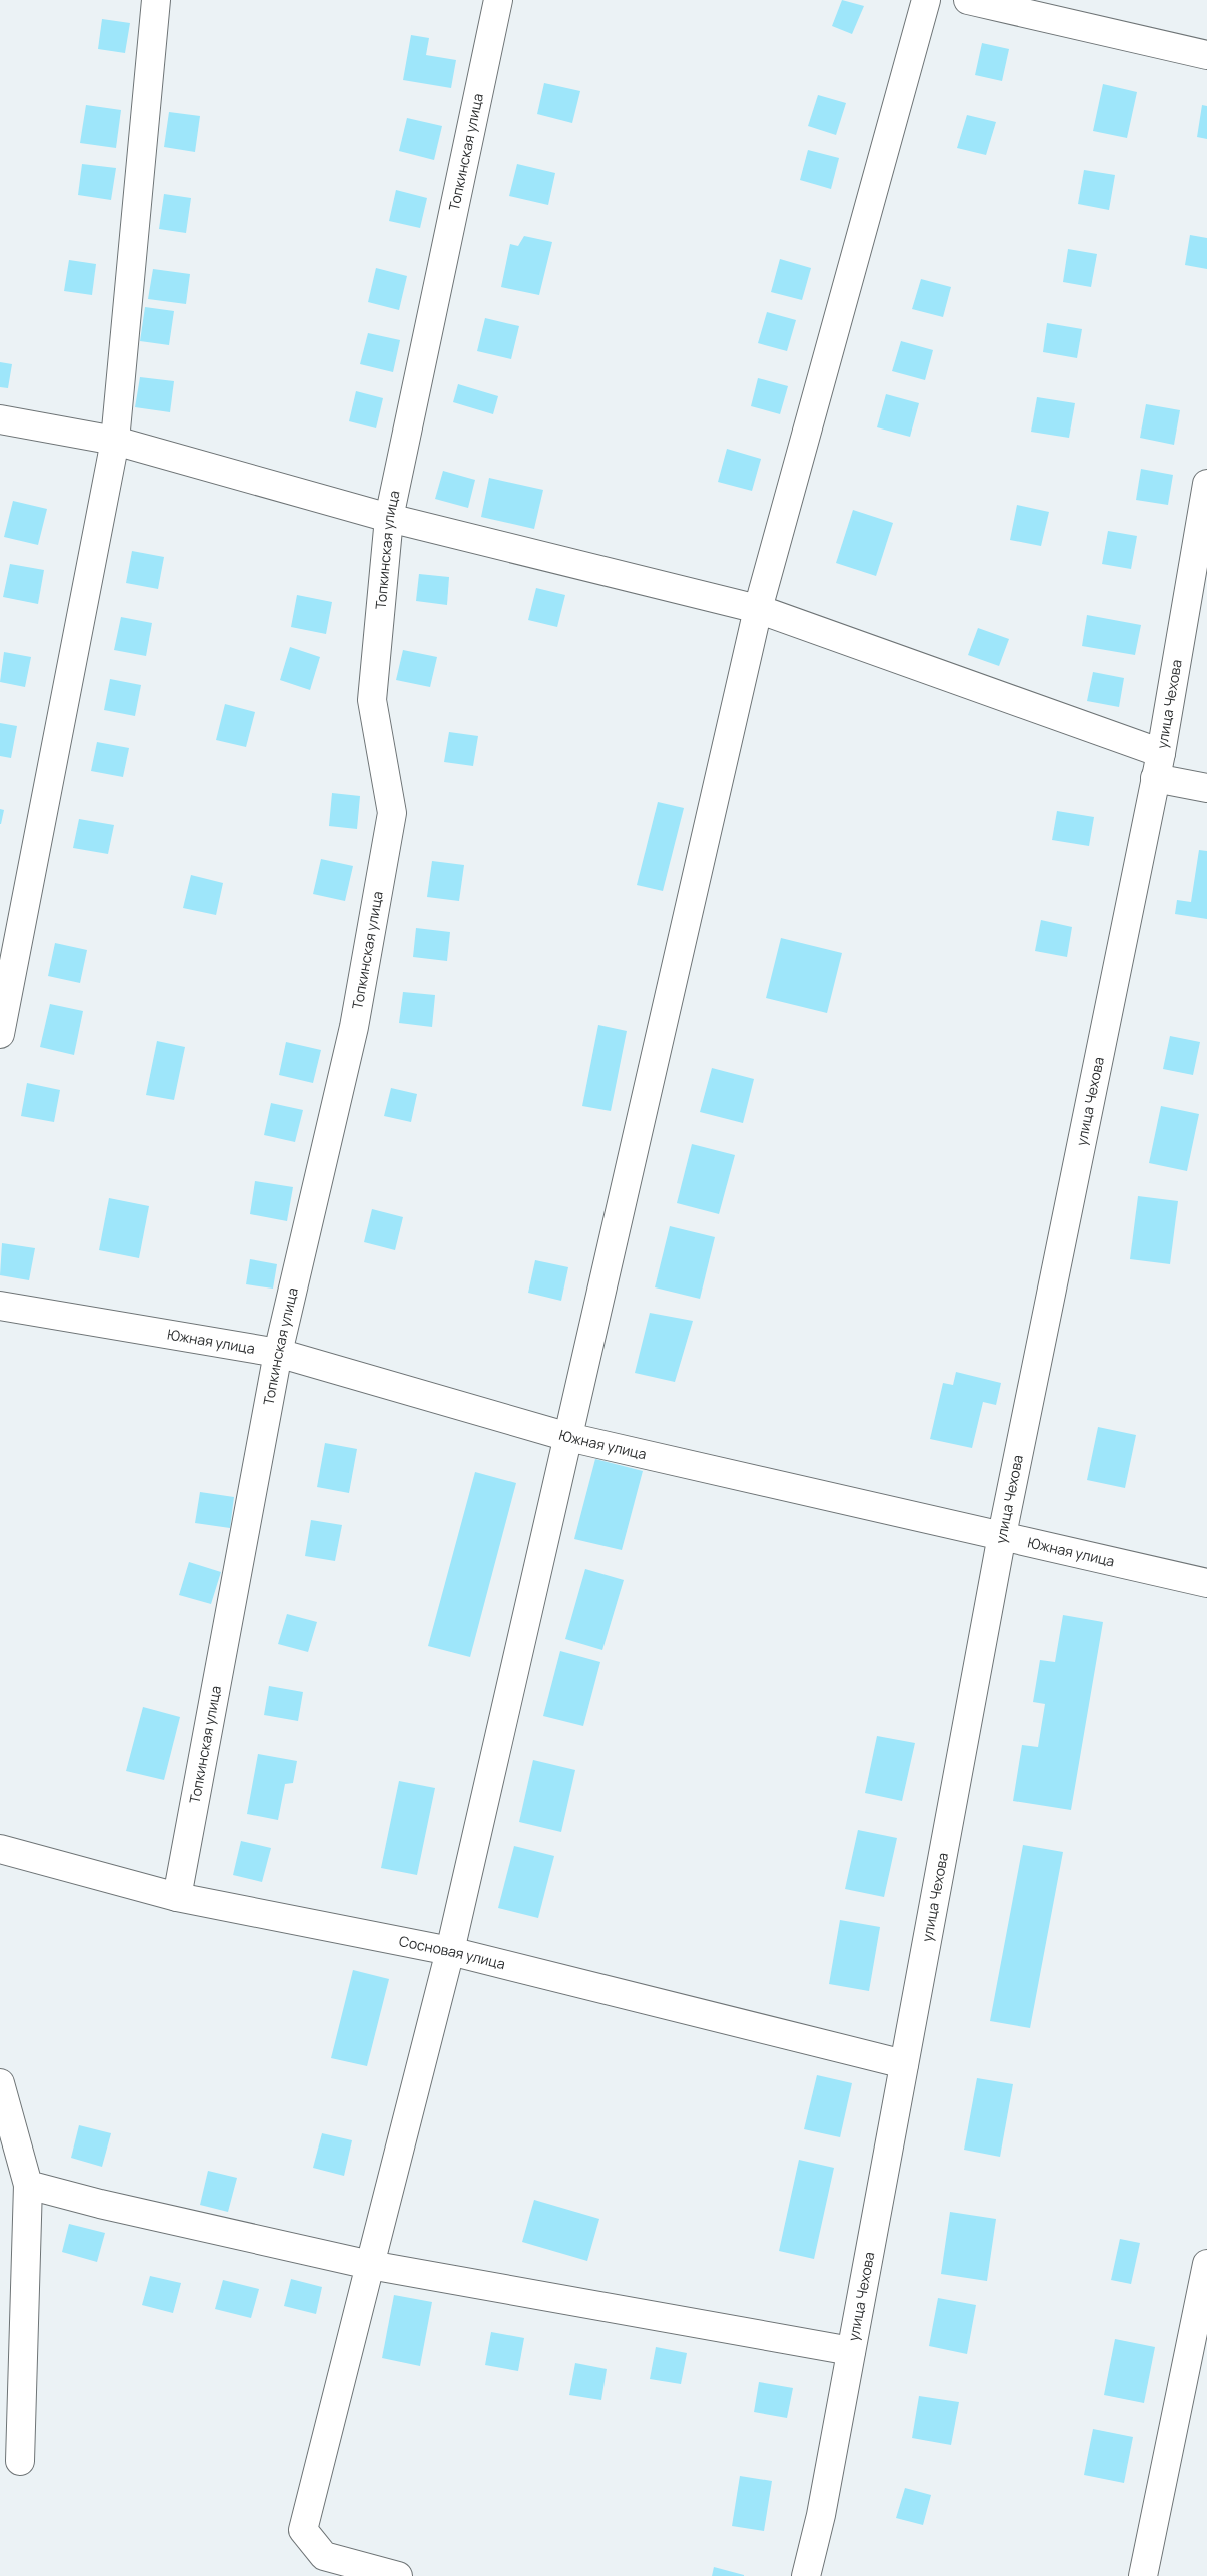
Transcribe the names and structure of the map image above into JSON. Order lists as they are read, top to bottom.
{
  "streets": {
    "street": [
      "Топкинская улица",
      "улица Чехова",
      "Южная улица",
      "Сосновая улица"
    ]
  },
  "crossings": [
    ["Топкинская улица", "Южная улица"],
    ["Топкинская улица", "Сосновая улица"],
    ["улица Чехова", "Южная улица"],
    ["улица Чехова", "Сосновая улица"]
  ]
}
